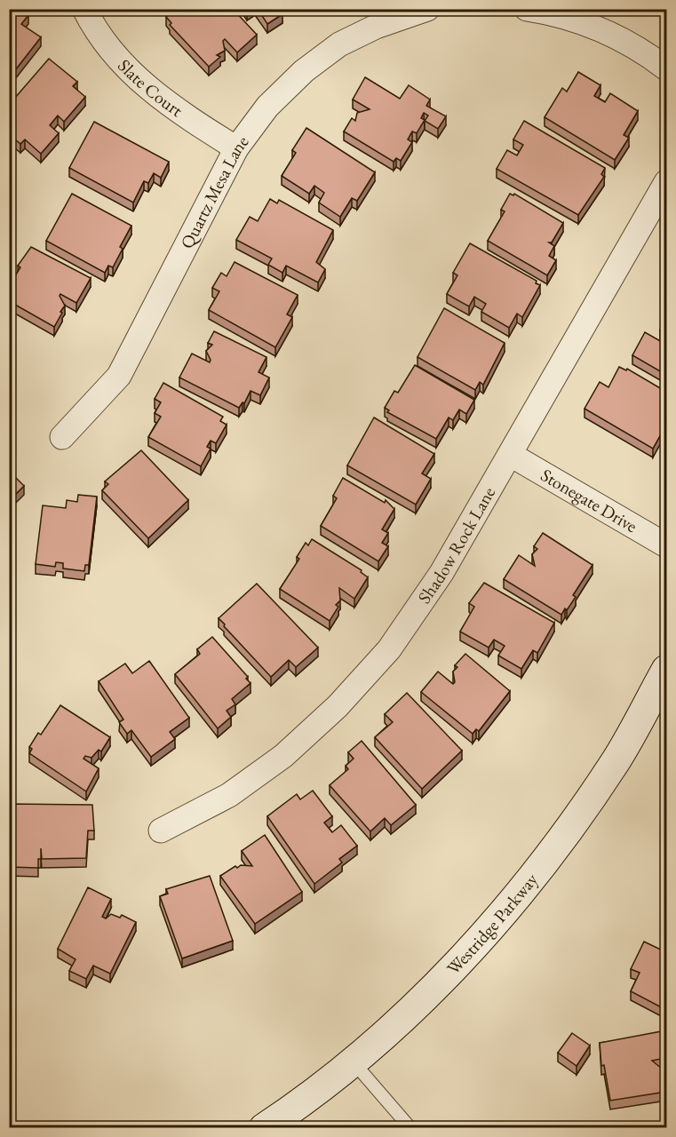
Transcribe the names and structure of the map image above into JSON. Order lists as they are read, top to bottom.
{
  "streets": {
    "street": [
      "Slate Court",
      "Quartz Mesa Lane",
      "Stonegate Drive",
      "Shadow Rock Lane",
      "Westridge Parkway"
    ]
  },
  "crossings": [
    ["Slate Court", "Quartz Mesa Lane"],
    ["Stonegate Drive", "Shadow Rock Lane"]
  ]
}
